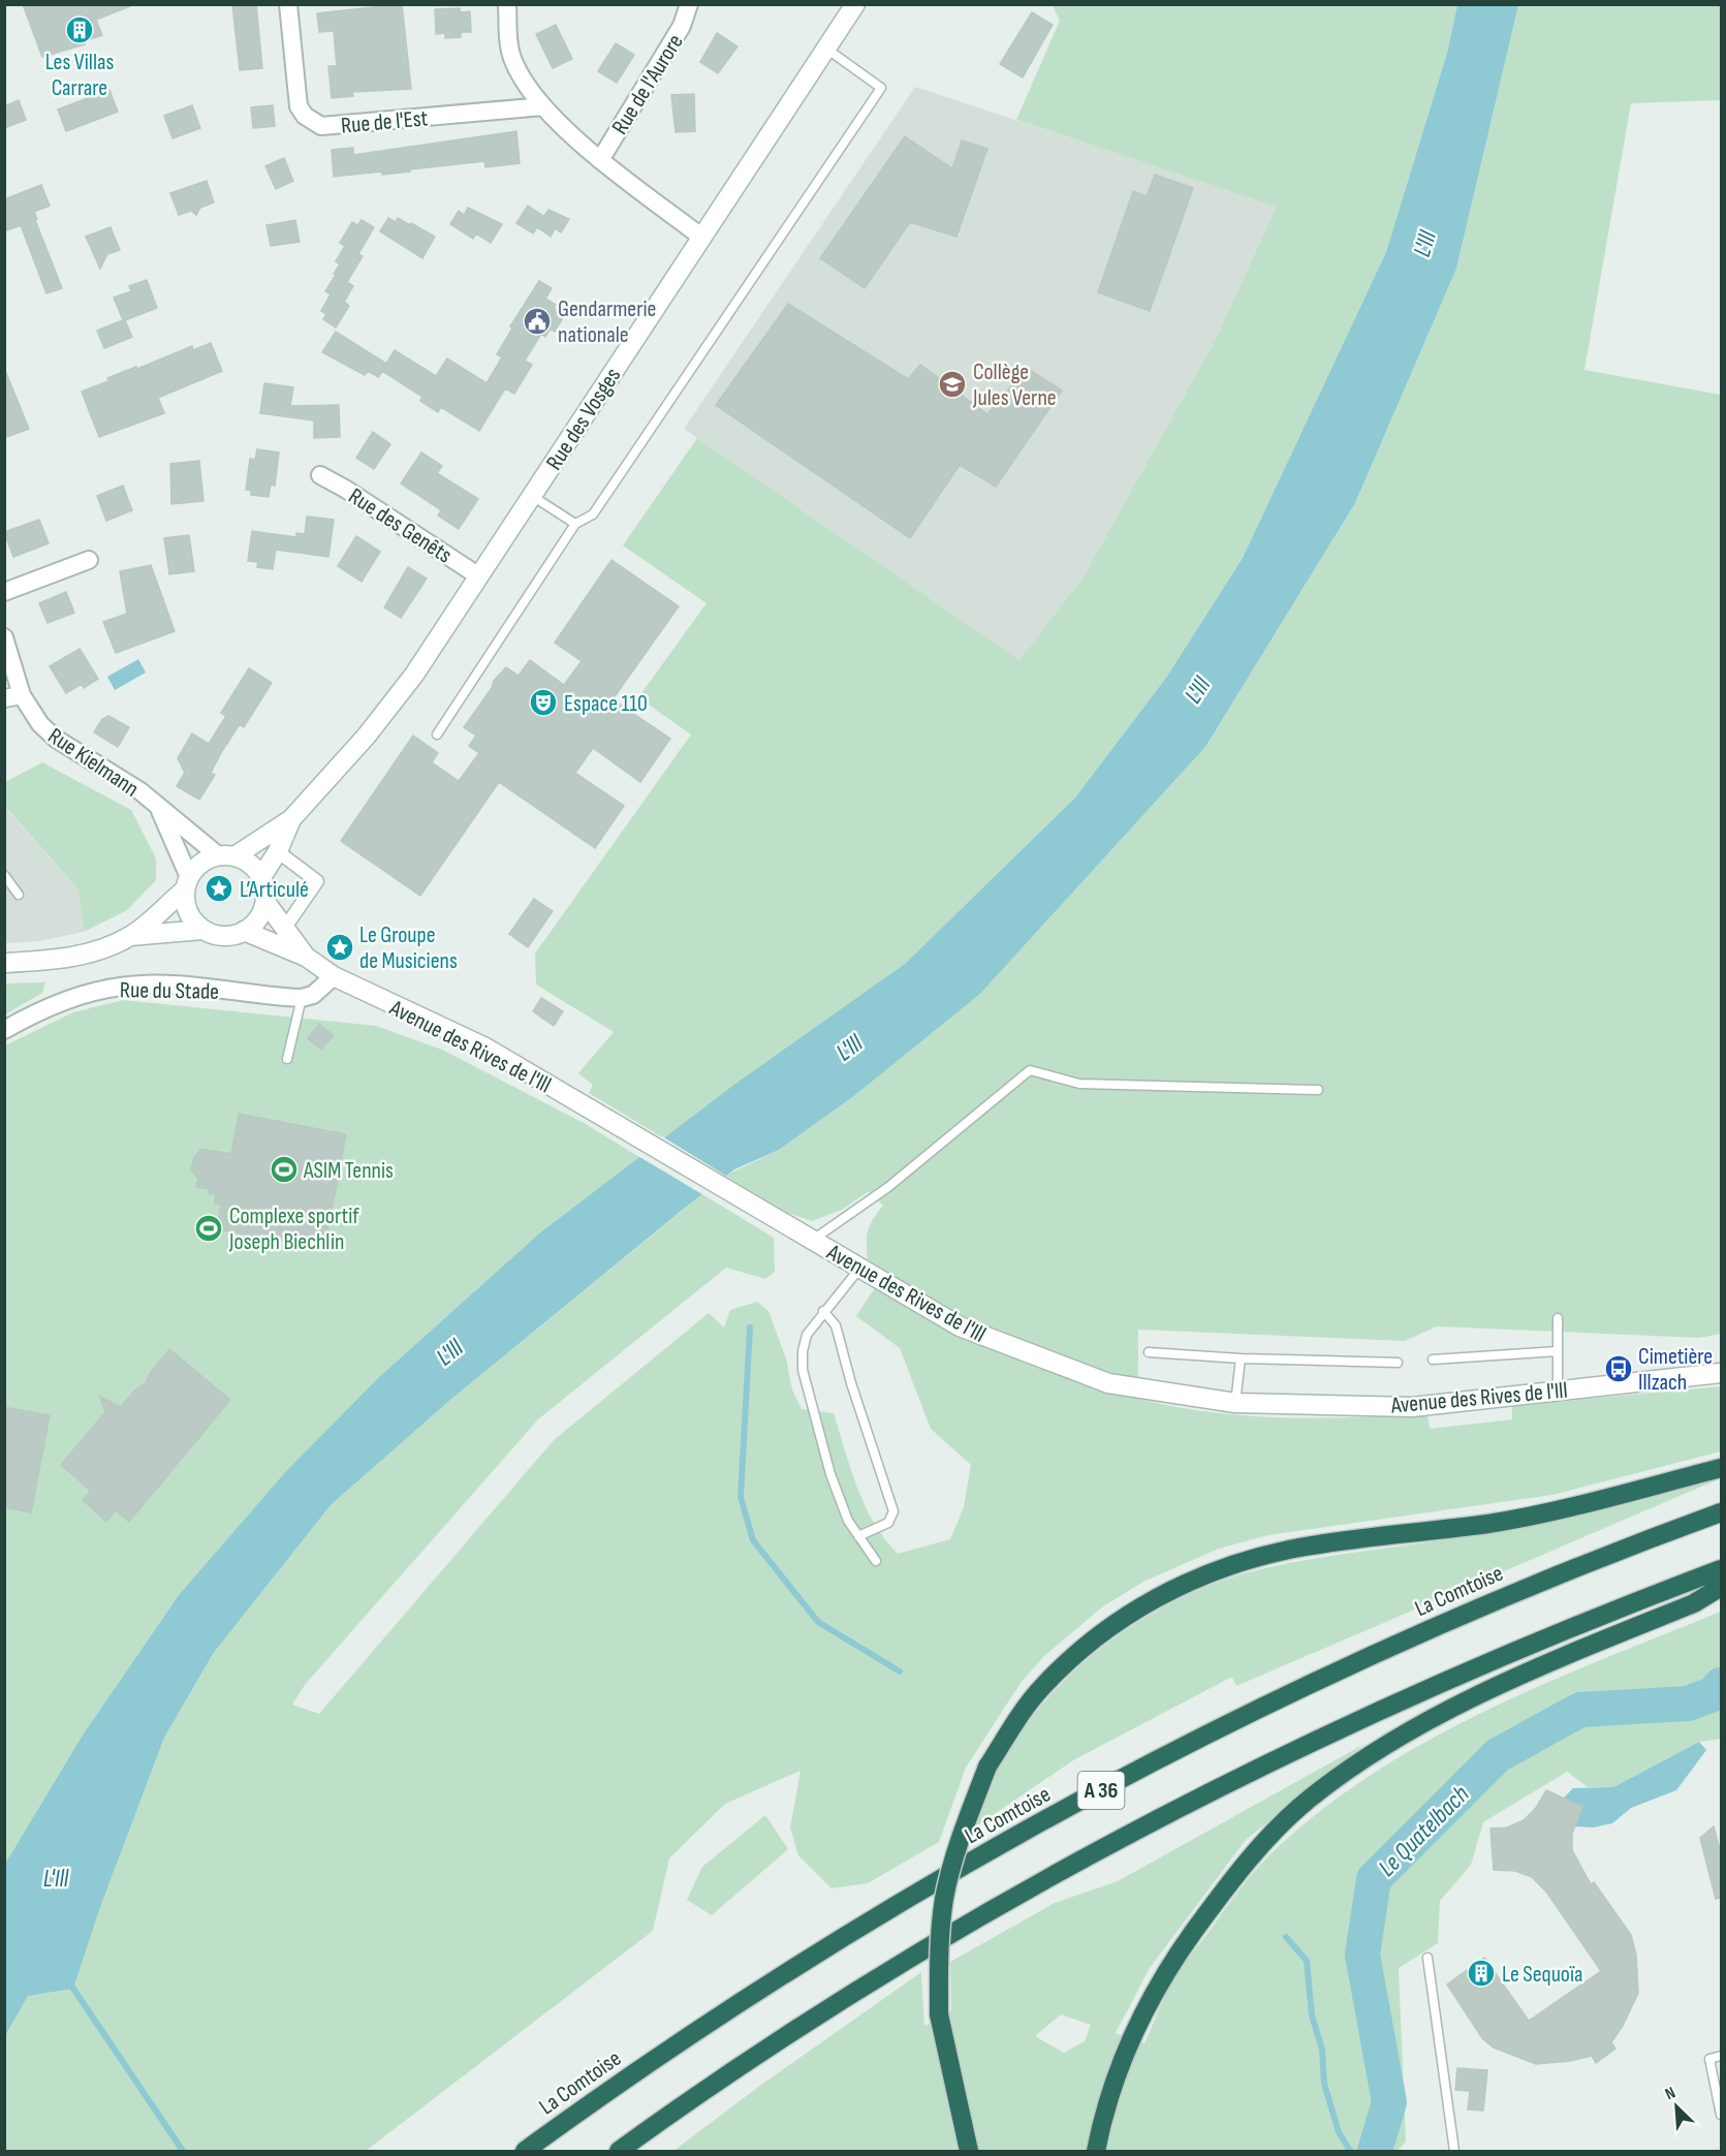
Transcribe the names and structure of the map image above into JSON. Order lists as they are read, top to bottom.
{
  "streets": {
    "highway": ["La Comtoise", "A 36"],
    "street": [
      "Rue de l'Aurore",
      "Rue de l'Est",
      "Rue des Vosges",
      "Rue des Genêts",
      "Rue Kielmann",
      "Rue du Stade",
      "Avenue des Rives de l'Ill"
    ]
  },
  "crossings": [
    ["Rue des Vosges", "Rue des Genêts"],
    ["Rue des Vosges", "Rue Kielmann"],
    ["Rue des Vosges", "Avenue des Rives de l'Ill"],
    ["Rue Kielmann", "Avenue des Rives de l'Ill"]
  ],
  "water": ["L'Ill", "Le Quatelbach"],
  "places": {
    "building": ["Les Villas Carrare", "Le Sequoïa"],
    "public building": ["Gendarmerie nationale"],
    "school or university": ["Collège Jules Verne"],
    "theatre": ["Espace 110"],
    "place": ["L’Articulé", "Le Groupe de Musiciens"],
    "sports": ["ASIM Tennis", "Complexe sportif Joseph Biechlin"],
    "bus stop": ["Cimetière Illzach"]
  },
  "north": "top left"
}
